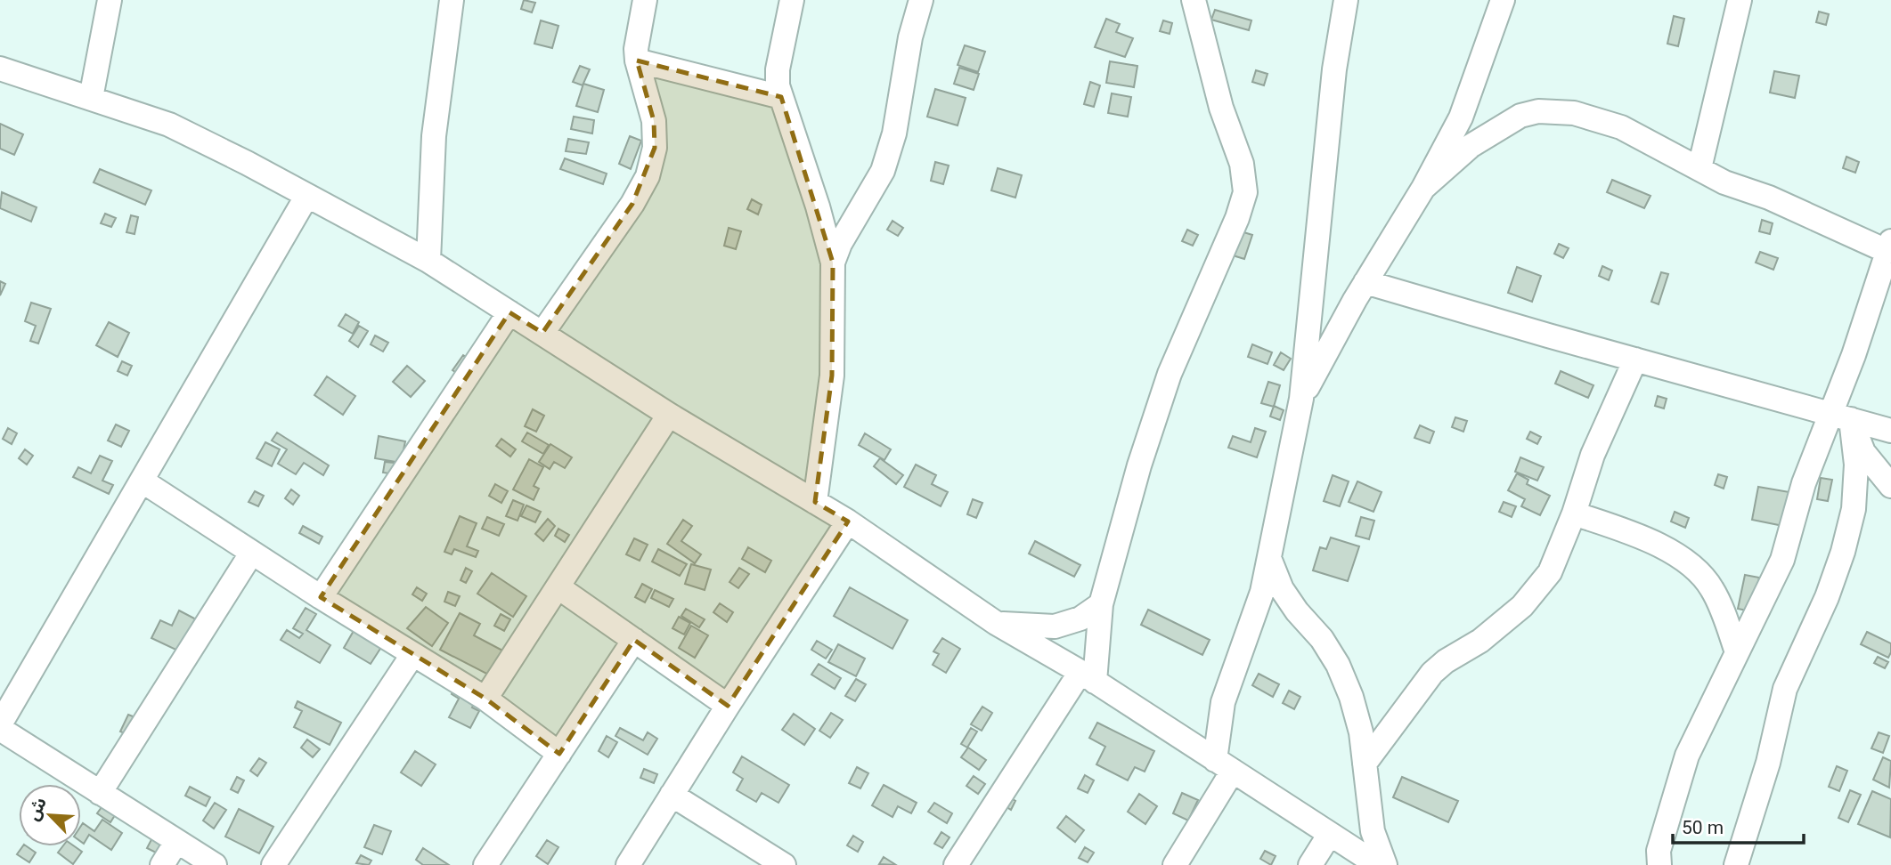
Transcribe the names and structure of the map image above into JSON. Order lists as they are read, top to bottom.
{
  "scale_bar": "50 m",
  "north": "top left"
}
